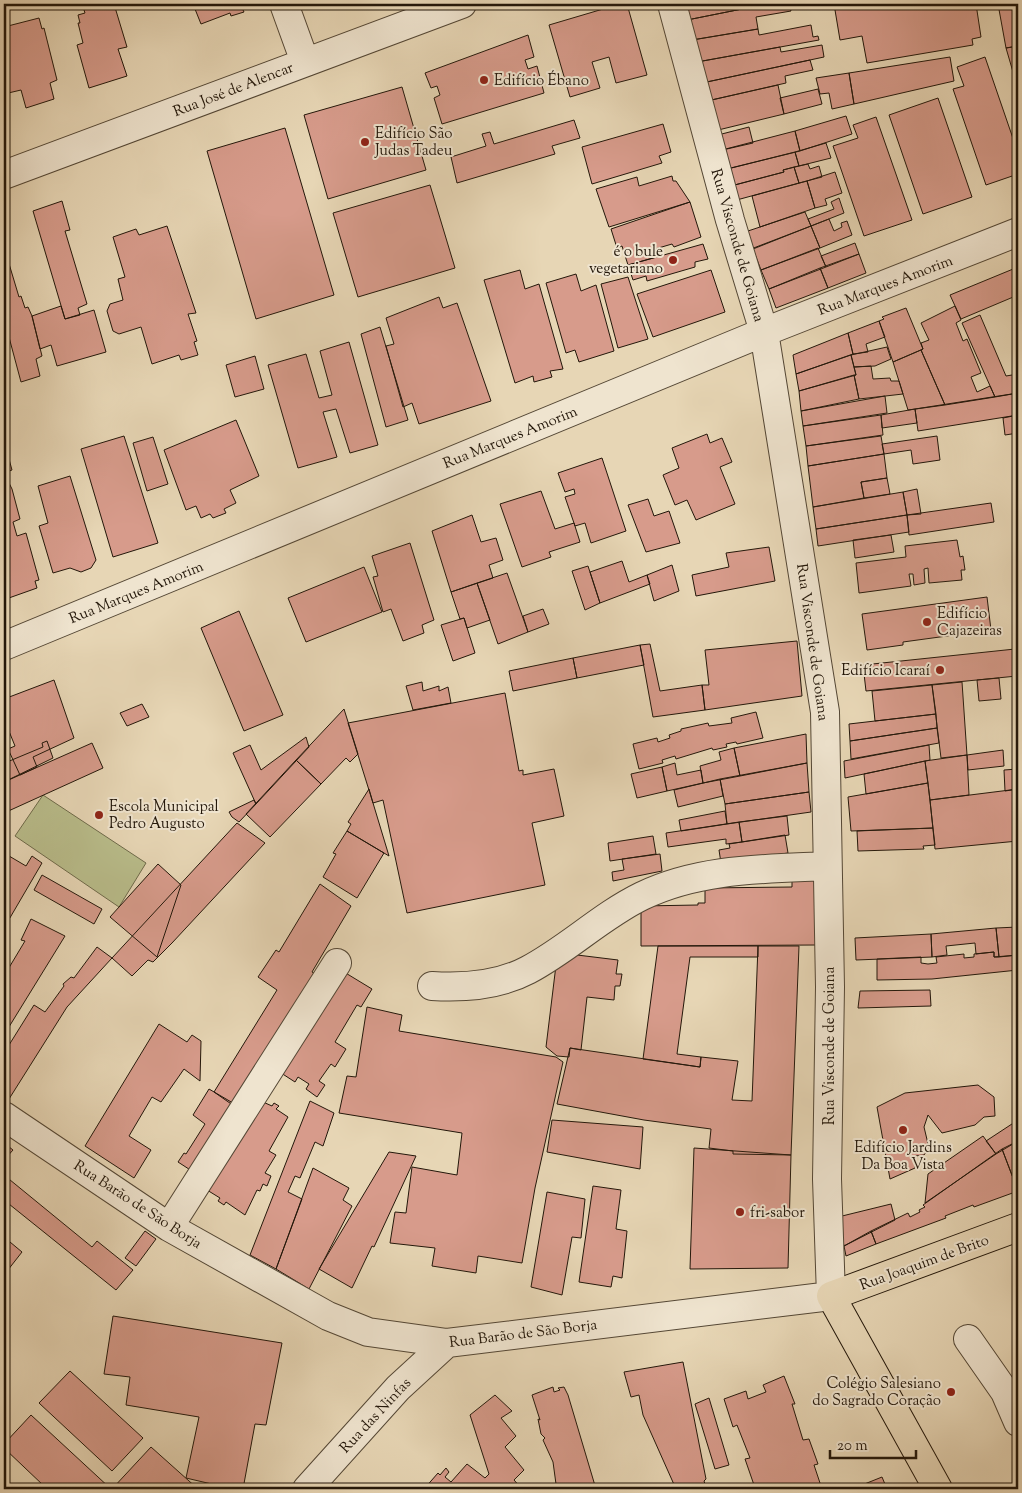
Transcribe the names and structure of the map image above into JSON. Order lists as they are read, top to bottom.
{
  "streets": {
    "main road": ["Rua Joaquim de Brito"],
    "street": [
      "Rua José de Alencar",
      "Rua Visconde de Goiana",
      "Rua Marques Amorim",
      "Rua Barão de São Borja",
      "Rua das Ninfas"
    ]
  },
  "crossings": [
    ["Rua Visconde de Goiana", "Rua Marques Amorim"],
    ["Rua Visconde de Goiana", "Rua Barão de São Borja"],
    ["Rua Visconde de Goiana", "Rua Joaquim de Brito"],
    ["Rua Barão de São Borja", "Rua Joaquim de Brito"],
    ["Rua Barão de São Borja", "Rua das Ninfas"]
  ],
  "places": [
    "Edifício Ébano",
    "Edifício São Judas Tadeu",
    "é o bule vegetariano",
    "Edifício Cajazeiras",
    "Edifício Icaraí",
    "Escola Municipal Pedro Augusto",
    "Edifício Jardins Da Boa Vista",
    "fri-sabor",
    "Colégio Salesiano do Sagrado Coração"
  ],
  "scale_bar": "20 m"
}
